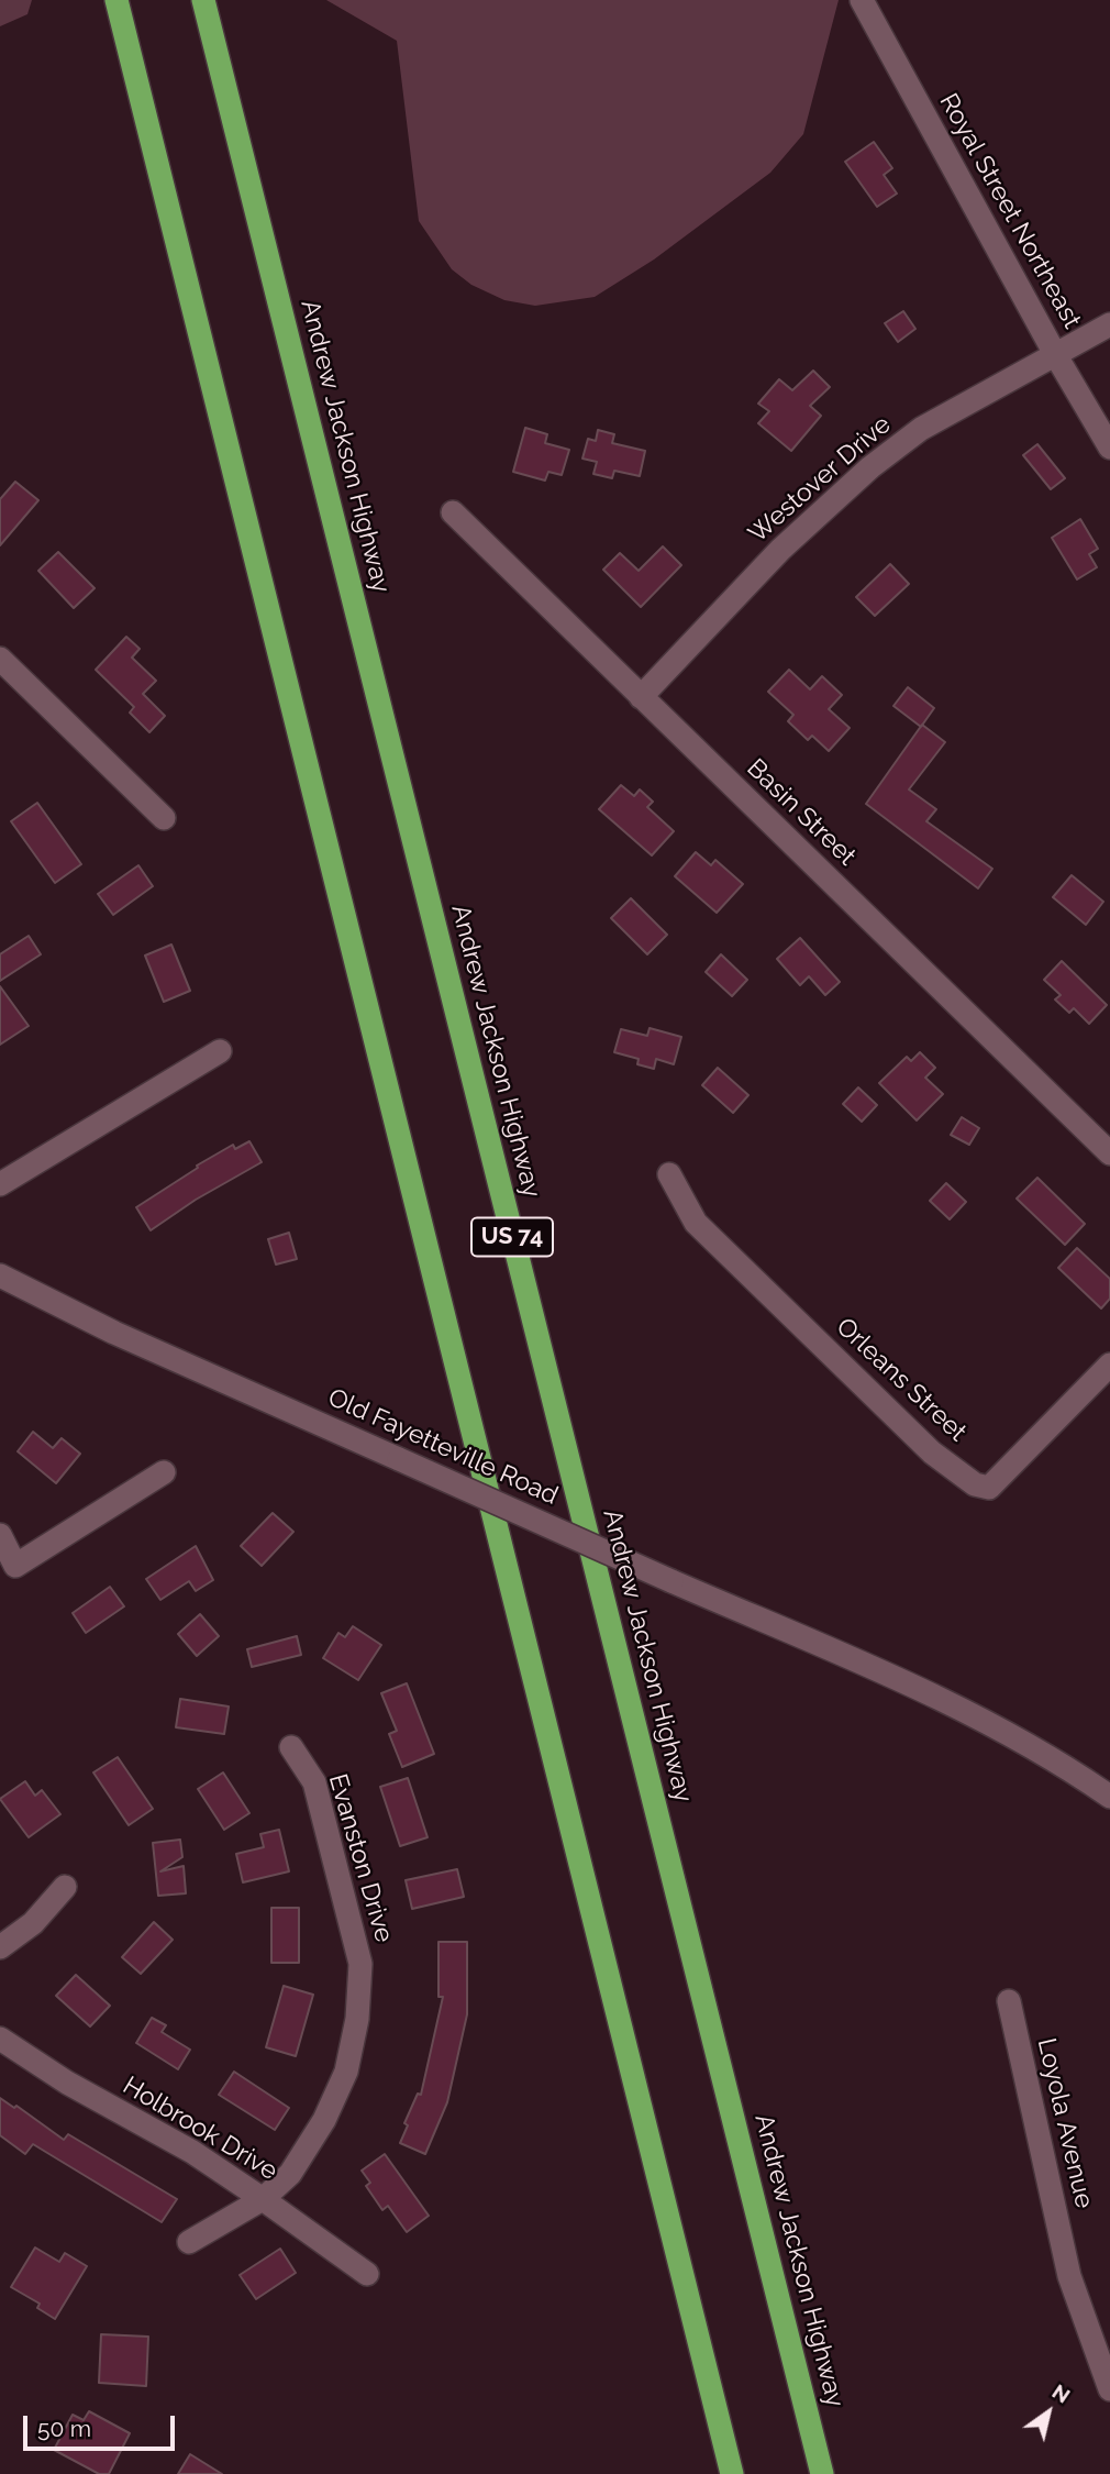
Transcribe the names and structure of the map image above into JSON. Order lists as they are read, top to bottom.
{
  "streets": {
    "highway": ["Andrew Jackson Highway", "US 74"],
    "street": [
      "Royal Street Northeast",
      "Westover Drive",
      "Basin Street",
      "Orleans Street",
      "Old Fayetteville Road",
      "Evanston Drive",
      "Loyola Avenue",
      "Holbrook Drive"
    ]
  },
  "crossings": [
    ["Royal Street Northeast", "Westover Drive"],
    ["Westover Drive", "Basin Street"],
    ["Evanston Drive", "Holbrook Drive"]
  ],
  "scale_bar": "50 m",
  "north": "top right"
}
